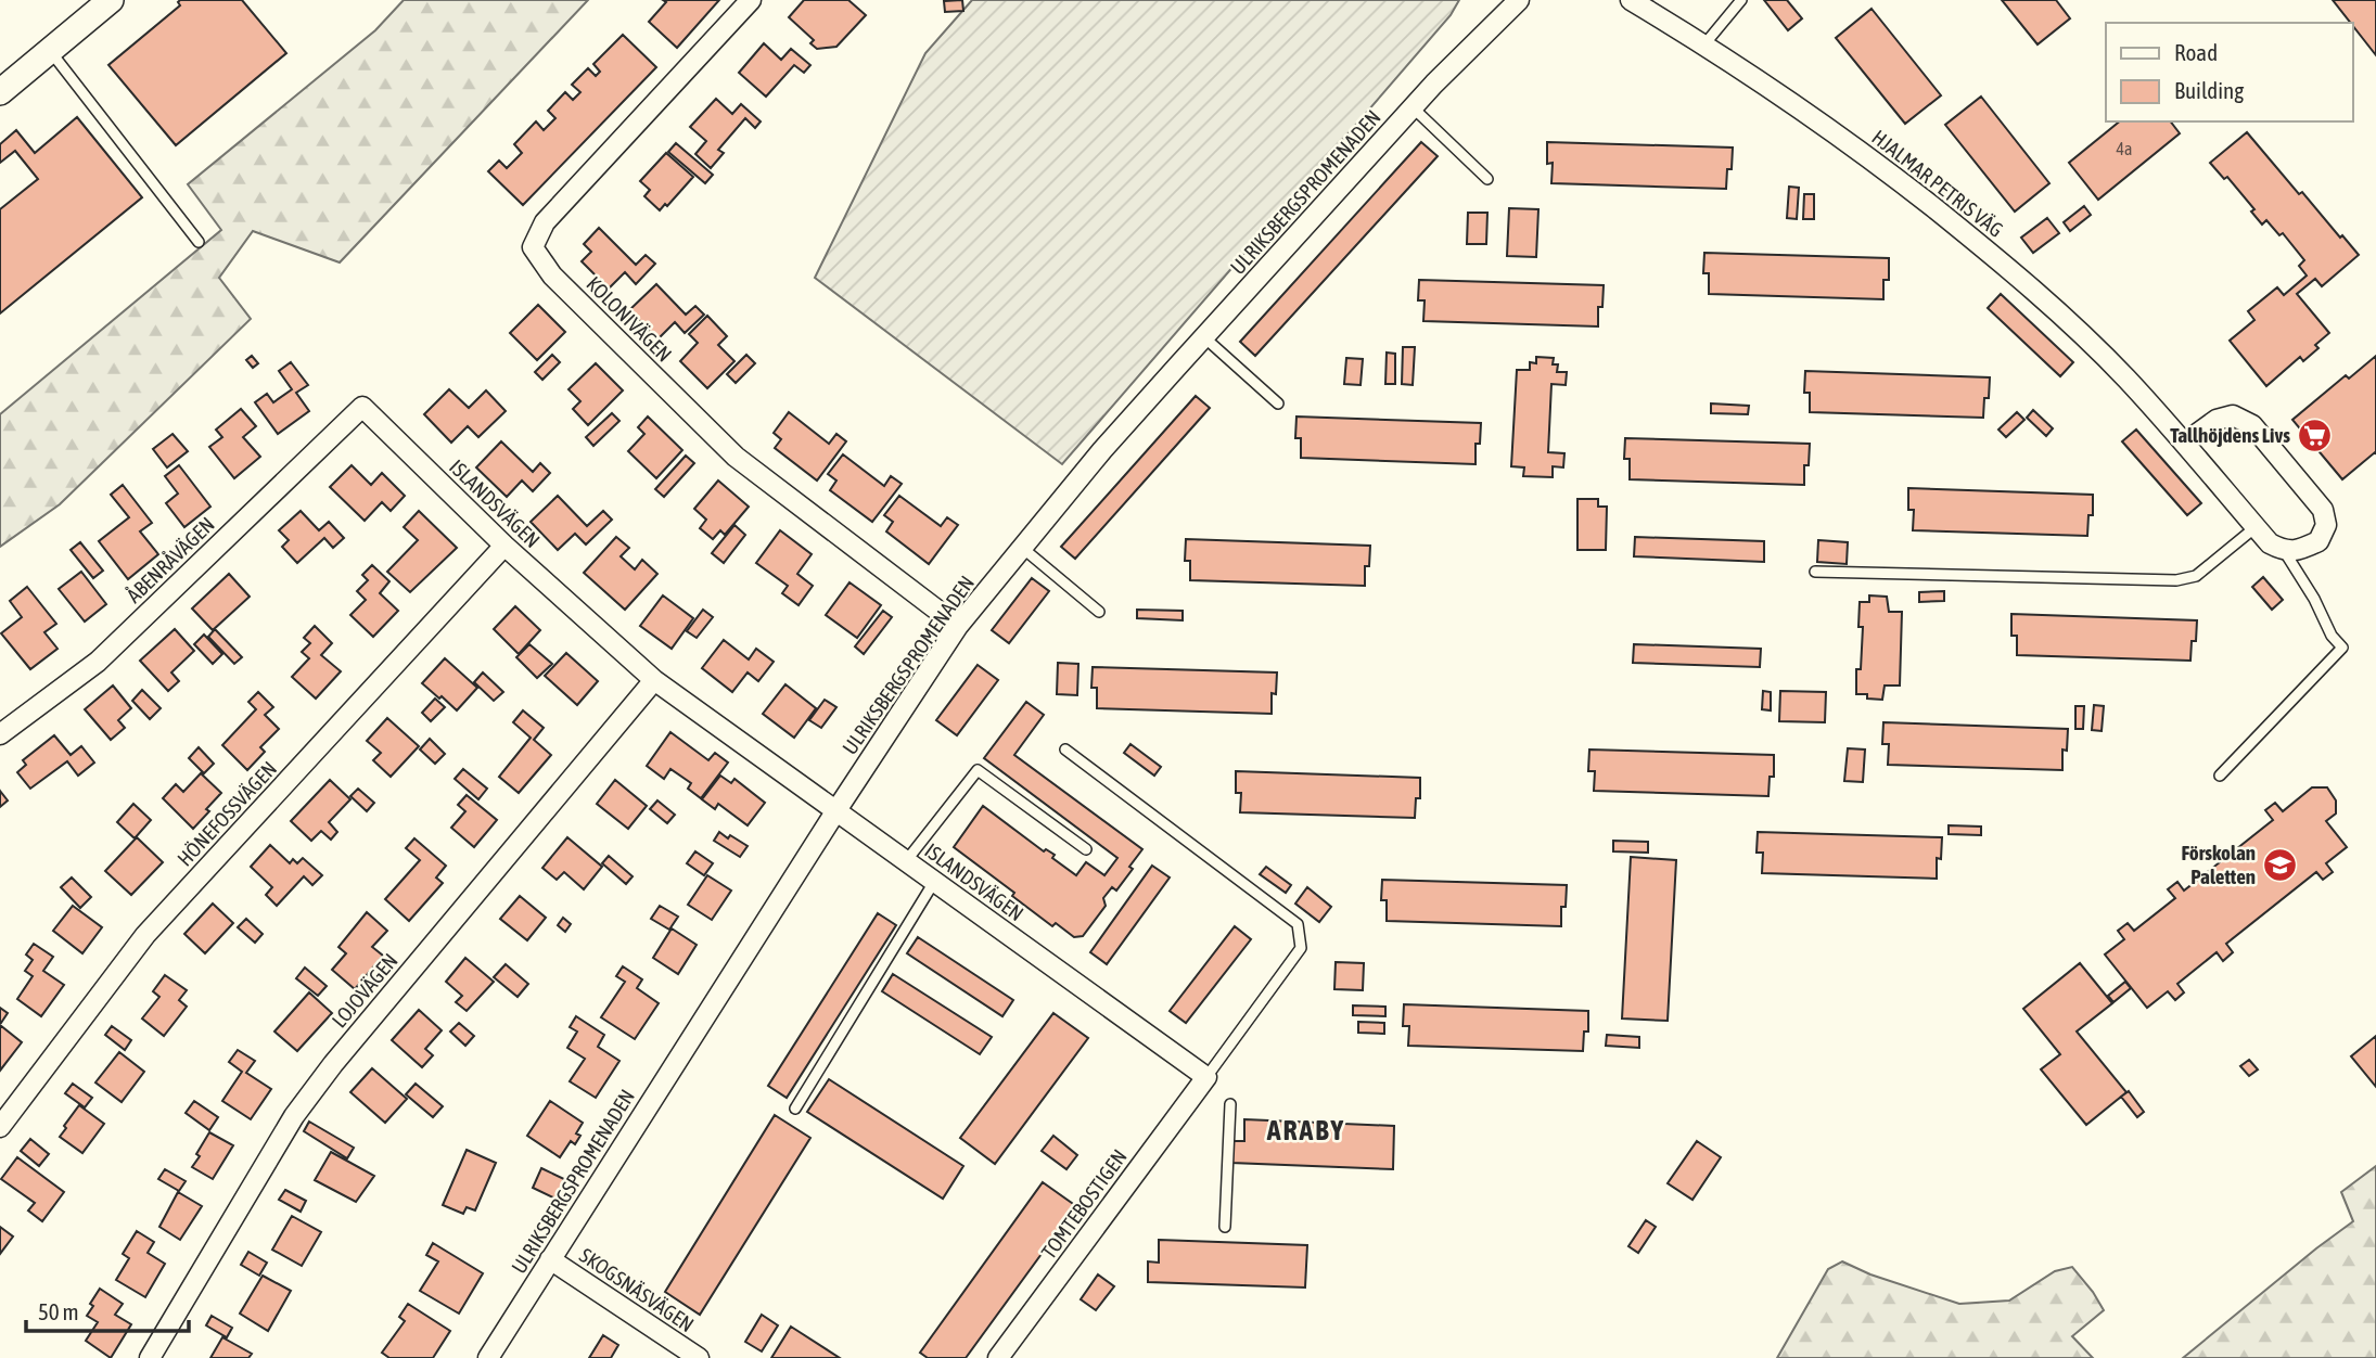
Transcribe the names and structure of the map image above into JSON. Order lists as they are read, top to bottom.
{
  "streets": {
    "street": [
      "HJALMAR PETRIS VÄG",
      "ULRIKSBERGSPROMENADEN",
      "KOLONIVÄGEN",
      "ISLANDSVÄGEN",
      "ÅBENRÅVÄGEN",
      "HÖNEFOSSVÄGEN",
      "LOJOVÄGEN",
      "TOMTEBOSTIGEN",
      "SKOGSNÄSVÄGEN"
    ]
  },
  "crossings": [
    ["ULRIKSBERGSPROMENADEN", "KOLONIVÄGEN"],
    ["ULRIKSBERGSPROMENADEN", "ISLANDSVÄGEN"],
    ["ULRIKSBERGSPROMENADEN", "SKOGSNÄSVÄGEN"],
    ["ISLANDSVÄGEN", "ÅBENRÅVÄGEN"],
    ["ISLANDSVÄGEN", "HÖNEFOSSVÄGEN"],
    ["ISLANDSVÄGEN", "LOJOVÄGEN"],
    ["ISLANDSVÄGEN", "TOMTEBOSTIGEN"]
  ],
  "districts": ["ARABY"],
  "places": {
    "supermarket": ["Tallhöjdens Livs"],
    "school or university": ["Förskolan Paletten"]
  },
  "house_numbers": ["4a"],
  "legend": ["Road", "Building"],
  "scale_bar": "50 m"
}
